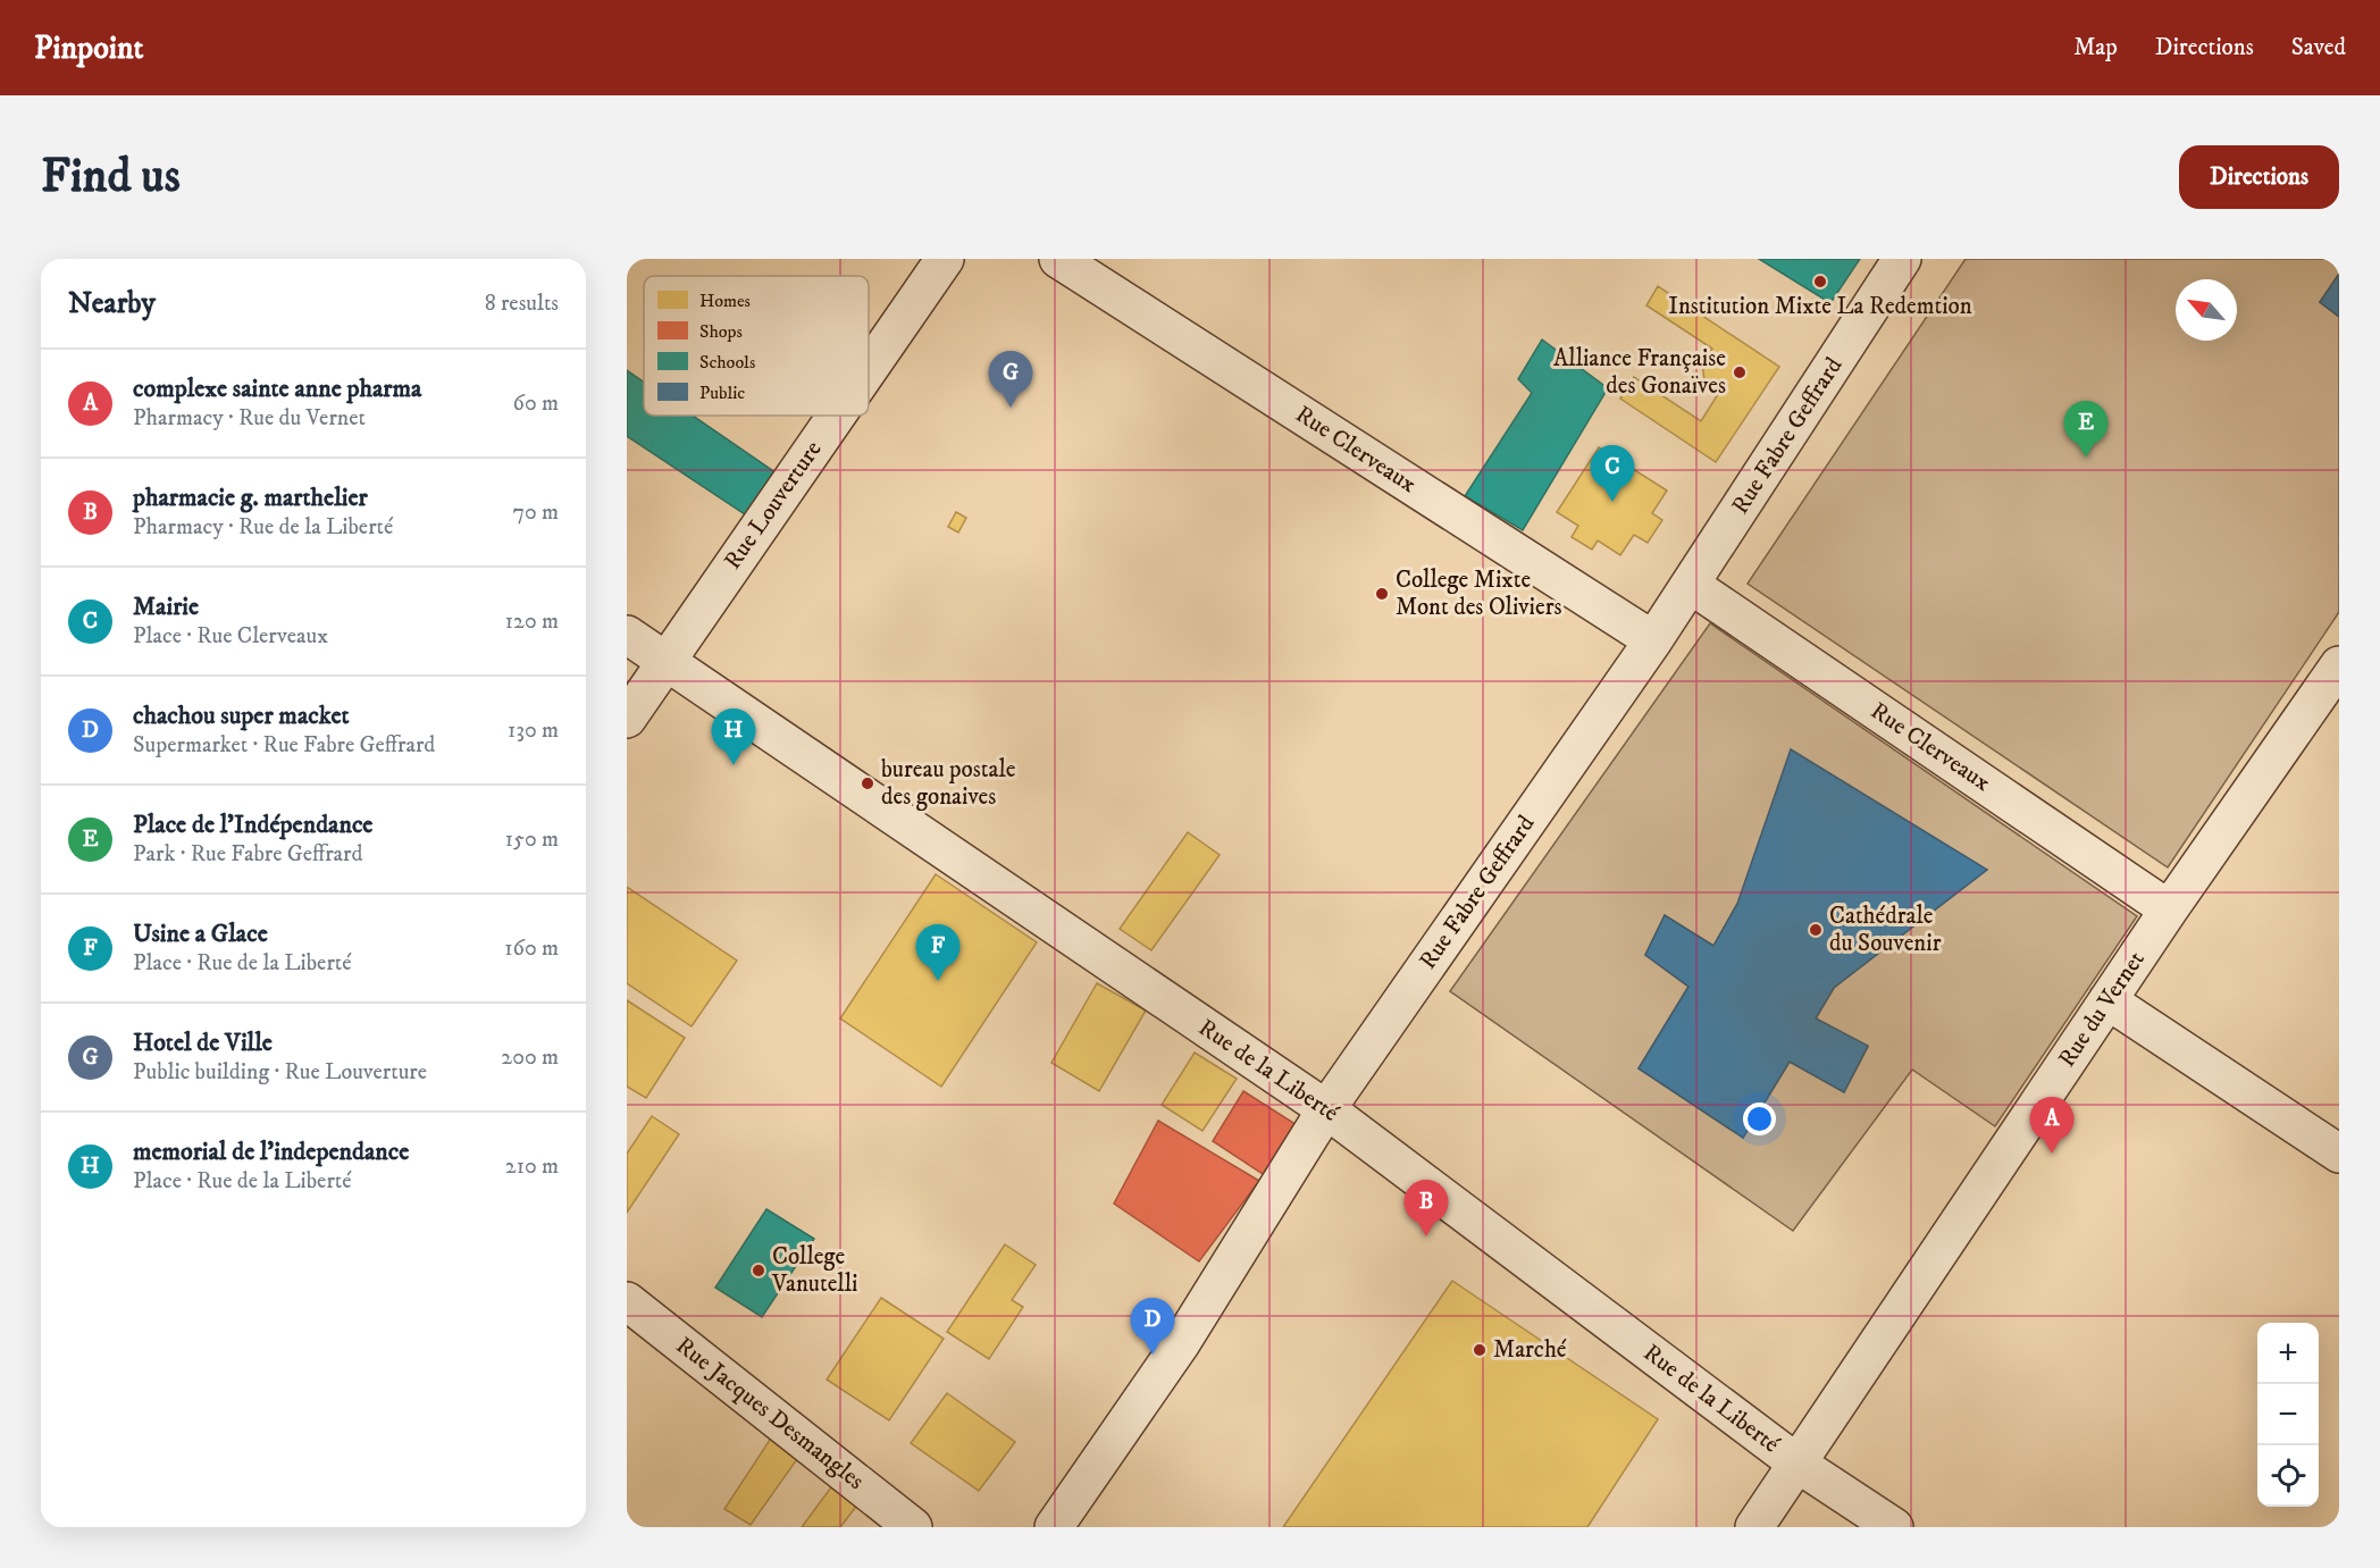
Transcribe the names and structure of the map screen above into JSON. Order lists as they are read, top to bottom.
{
  "streets": {
    "street": [
      "Rue Fabre Geffrard",
      "Rue Clerveaux",
      "Rue Louverture",
      "Rue du Vernet",
      "Rue de la Liberté",
      "Rue Jacques Desmangles"
    ]
  },
  "crossings": [
    ["Rue Fabre Geffrard", "Rue Clerveaux"],
    ["Rue Fabre Geffrard", "Rue de la Liberté"],
    ["Rue Clerveaux", "Rue du Vernet"],
    ["Rue Louverture", "Rue de la Liberté"],
    ["Rue du Vernet", "Rue de la Liberté"]
  ],
  "places": [
    "Institution Mixte La Redemtion",
    "Alliance Française des Gonaïves",
    "College Mixte Mont des Oliviers",
    "bureau postale des gonaives",
    "Cathédrale du Souvenir",
    "College Vanutelli",
    "Marché"
  ],
  "legend": [
    "Homes",
    "Shops",
    "Schools",
    "Public"
  ],
  "north": "top left",
  "page": {
    "header": "Pinpoint",
    "nav": ["Map", "Directions", "Saved"],
    "buttons": "Directions",
    "title": "Find us",
    "heading": ["Nearby", "8 results"],
    "list": [
      {
        "mark": "A",
        "name": "complexe sainte anne pharma",
        "note": "Pharmacy · Rue du Vernet",
        "value": "60 m"
      },
      {
        "mark": "B",
        "name": "pharmacie g. marthelier",
        "note": "Pharmacy · Rue de la Liberté",
        "value": "70 m"
      },
      {
        "mark": "C",
        "name": "Mairie",
        "note": "Place · Rue Clerveaux",
        "value": "120 m"
      },
      {
        "mark": "D",
        "name": "chachou super macket",
        "note": "Supermarket · Rue Fabre Geffrard",
        "value": "130 m"
      },
      {
        "mark": "E",
        "name": "Place de l'Indépendance",
        "note": "Park · Rue Fabre Geffrard",
        "value": "150 m"
      },
      {
        "mark": "F",
        "name": "Usine a Glace",
        "note": "Place · Rue de la Liberté",
        "value": "160 m"
      },
      {
        "mark": "G",
        "name": "Hotel de Ville",
        "note": "Public building · Rue Louverture",
        "value": "200 m"
      },
      {
        "mark": "H",
        "name": "memorial de l'independance",
        "note": "Place · Rue de la Liberté",
        "value": "210 m"
      }
    ],
    "pins": [
      "G",
      "E",
      "C",
      "H",
      "F",
      "A",
      "B",
      "D"
    ],
    "map_buttons": ["+", "−"]
  }
}
